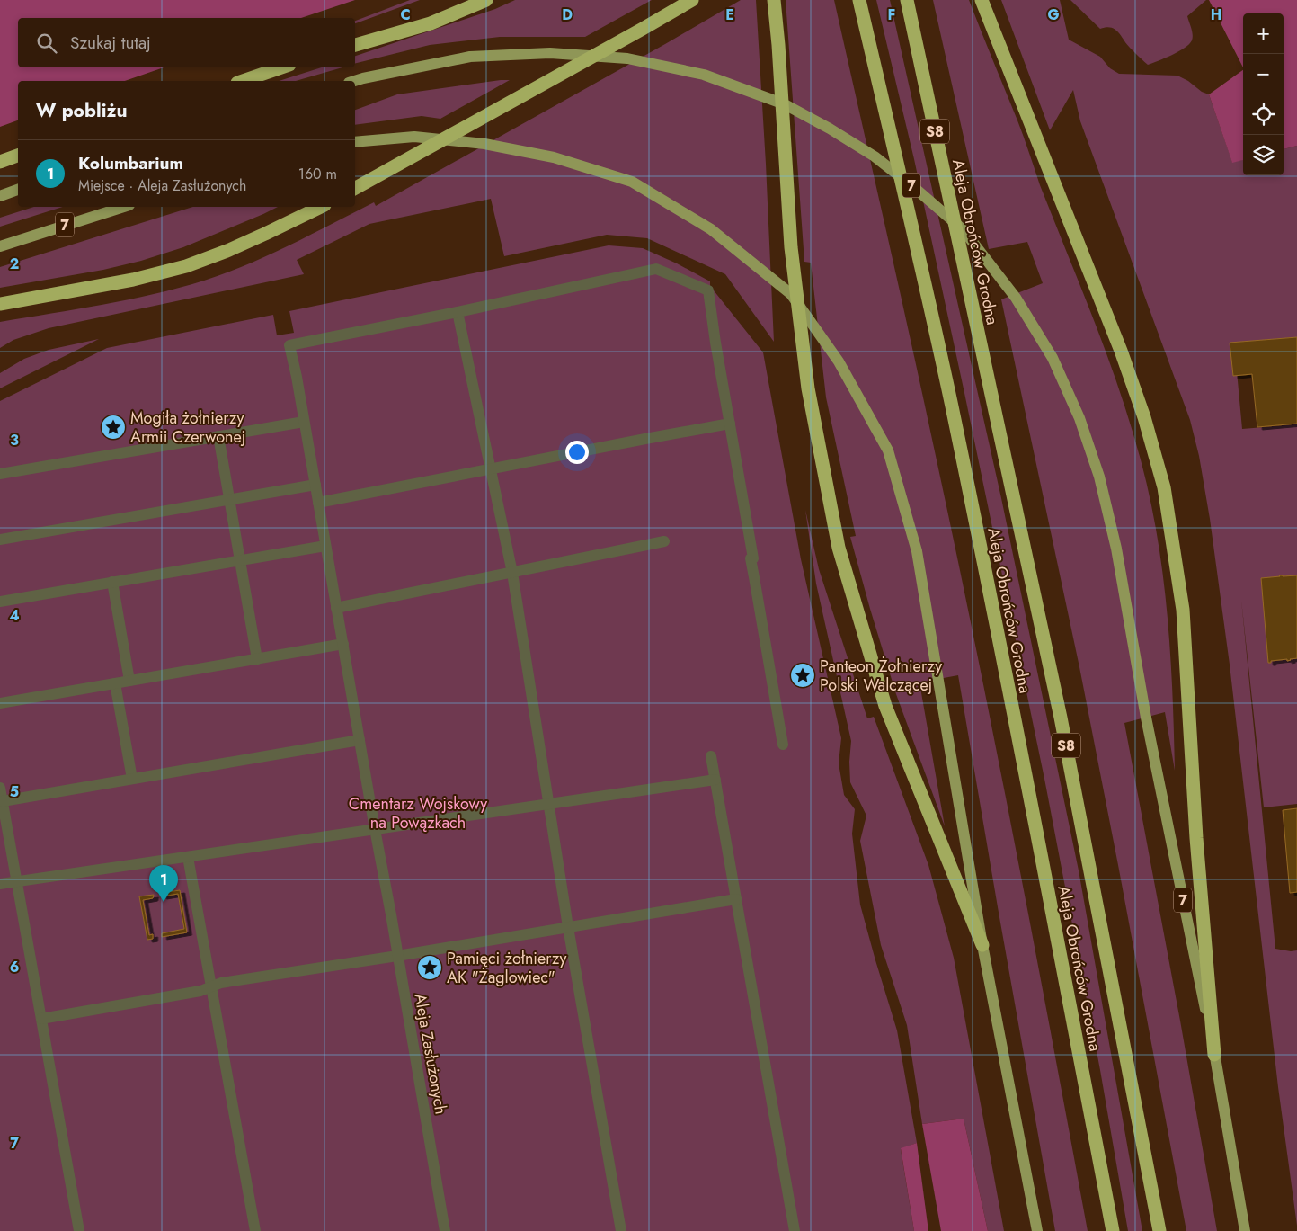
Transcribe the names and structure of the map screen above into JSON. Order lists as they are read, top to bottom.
{
  "streets": {
    "highway": ["S8", "Aleja Obrońców Grodna"],
    "main road": ["7"],
    "street": ["Aleja Zasłużonych"]
  },
  "parks": ["Cmentarz Wojskowy na Powązkach"],
  "places": {
    "place": ["Mogiła żołnierzy Armii Czerwonej", "Panteon Żołnierzy Polski Walczącej", "Pamięci żołnierzy AK \"Żaglowiec\""]
  },
  "page": {
    "map_buttons": ["+", "−"],
    "search": "Szukaj tutaj",
    "heading": "W pobliżu",
    "list": [
      {
        "mark": "1",
        "name": "Kolumbarium",
        "note": "Miejsce · Aleja Zasłużonych",
        "value": "160 m"
      }
    ],
    "pins": "1"
  },
  "grid": {
    "columns": [
      "C",
      "D",
      "E",
      "F",
      "G",
      "H"
    ],
    "rows": [
      "2",
      "3",
      "4",
      "5",
      "6",
      "7"
    ]
  }
}
